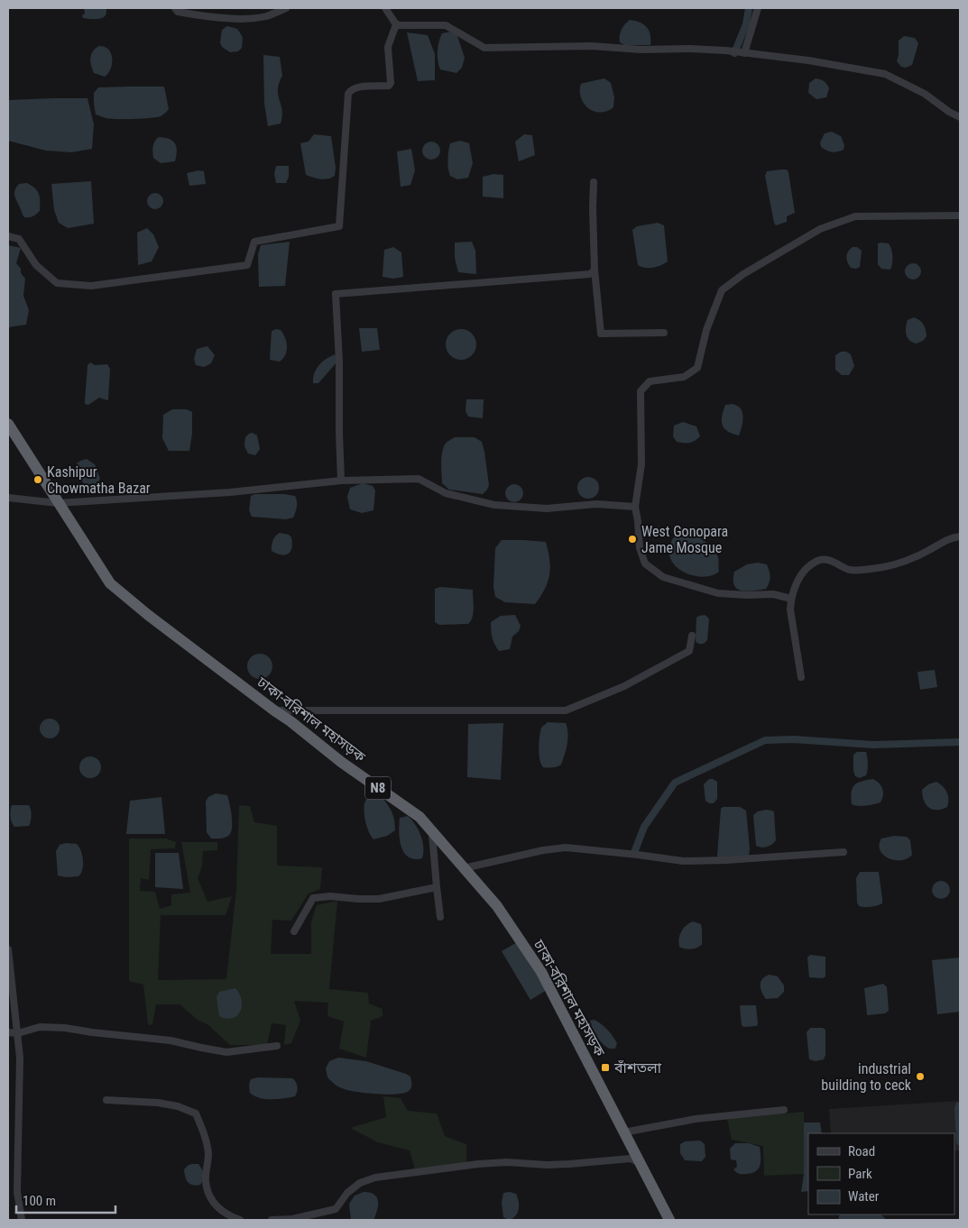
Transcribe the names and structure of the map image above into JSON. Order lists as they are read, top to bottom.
{
  "streets": {
    "highway": ["ঢাকা-বরিশাল মহাসড়ক", "N8"]
  },
  "places": {
    "other": ["Kashipur Chowmatha Bazar", "West Gonopara Jame Mosque", "industrial building to ceck"],
    "transit": ["বাঁশতলা"]
  },
  "legend": ["Road", "Park", "Water"],
  "scale_bar": "100 m"
}
